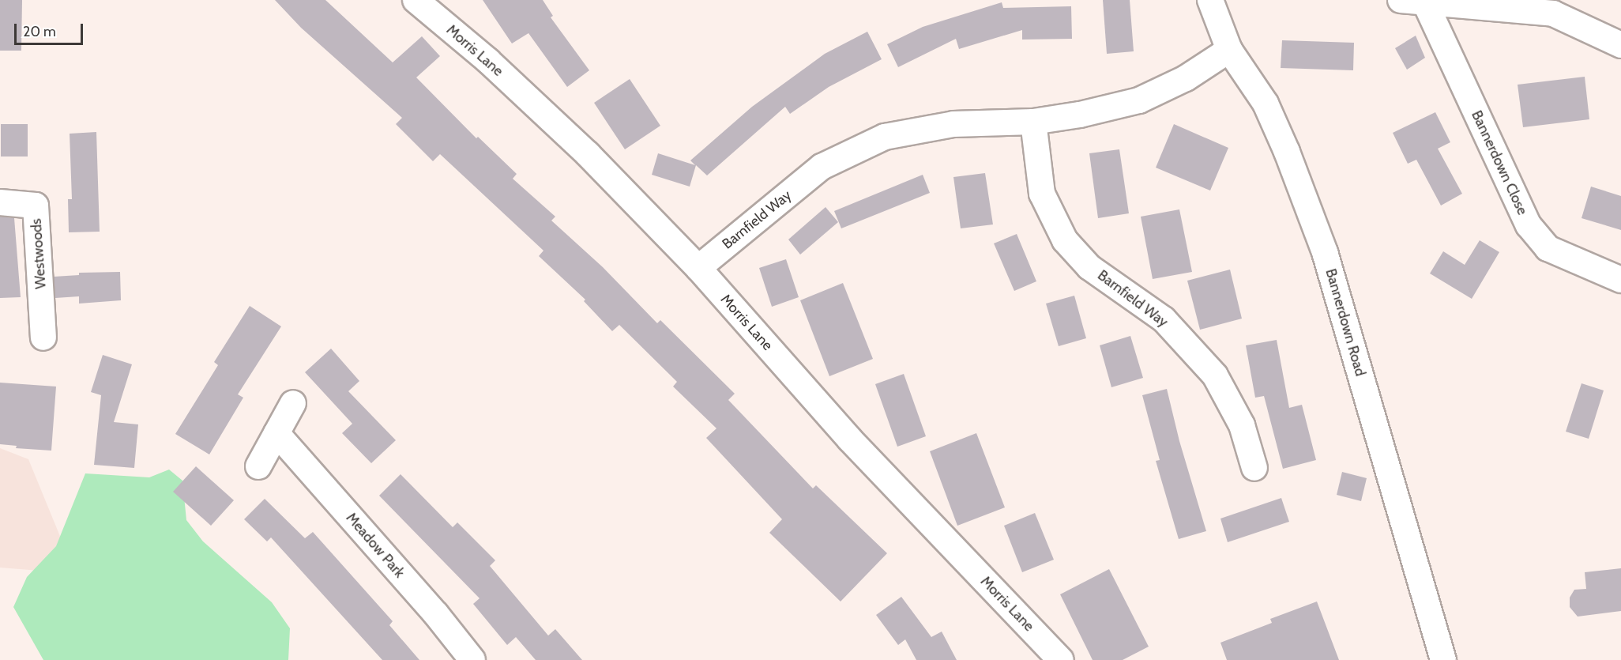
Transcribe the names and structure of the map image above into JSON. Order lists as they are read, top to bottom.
{
  "streets": {
    "street": [
      "Morris Lane",
      "Bannerdown Close",
      "Barnfield Way",
      "Westwoods",
      "Bannerdown Road",
      "Meadow Park"
    ]
  },
  "crossings": [
    ["Morris Lane", "Barnfield Way"],
    ["Barnfield Way", "Bannerdown Road"]
  ],
  "scale_bar": "20 m"
}
